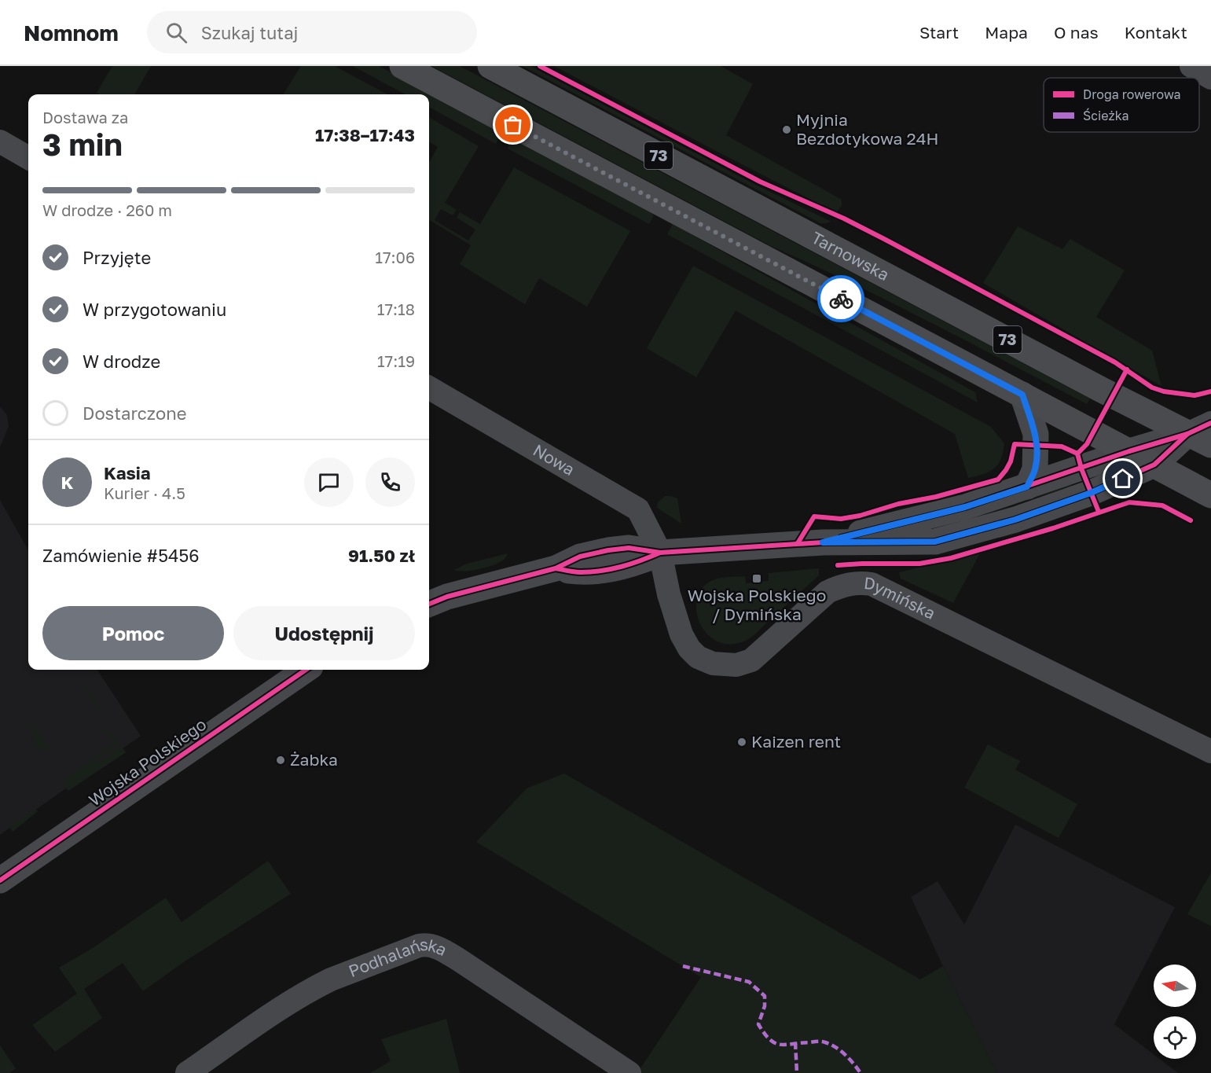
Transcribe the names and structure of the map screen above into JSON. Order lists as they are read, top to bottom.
{
  "streets": {
    "main road": ["73", "Tarnowska"],
    "street": [
      "Nowa",
      "Dymińska",
      "Wojska Polskiego",
      "Podhalańska"
    ]
  },
  "crossings": [
    ["Nowa", "Dymińska"]
  ],
  "places": {
    "other": ["Myjnia Bezdotykowa 24H", "Kaizen rent", "Żabka"],
    "transit": ["Wojska Polskiego / Dymińska"]
  },
  "legend": ["Droga rowerowa", "Ścieżka"],
  "north": "left",
  "page": {
    "header": "Nomnom",
    "search": "Szukaj tutaj",
    "nav": [
      "Start",
      "Mapa",
      "O nas",
      "Kontakt"
    ],
    "heading": ["3 min", "Dostawa za", "17:38–17:43"],
    "panel": [
      "Kasia",
      "Kurier · 4.5",
      "Zamówienie #5456",
      "91.50 zł"
    ],
    "bar": "W drodze · 260 m",
    "list": [
      ["Przyjęte", "17:06"],
      ["W przygotowaniu", "17:18"],
      ["W drodze", "17:19"],
      "Dostarczone"
    ],
    "round": "K",
    "buttons": ["Pomoc", "Udostępnij"]
  }
}
